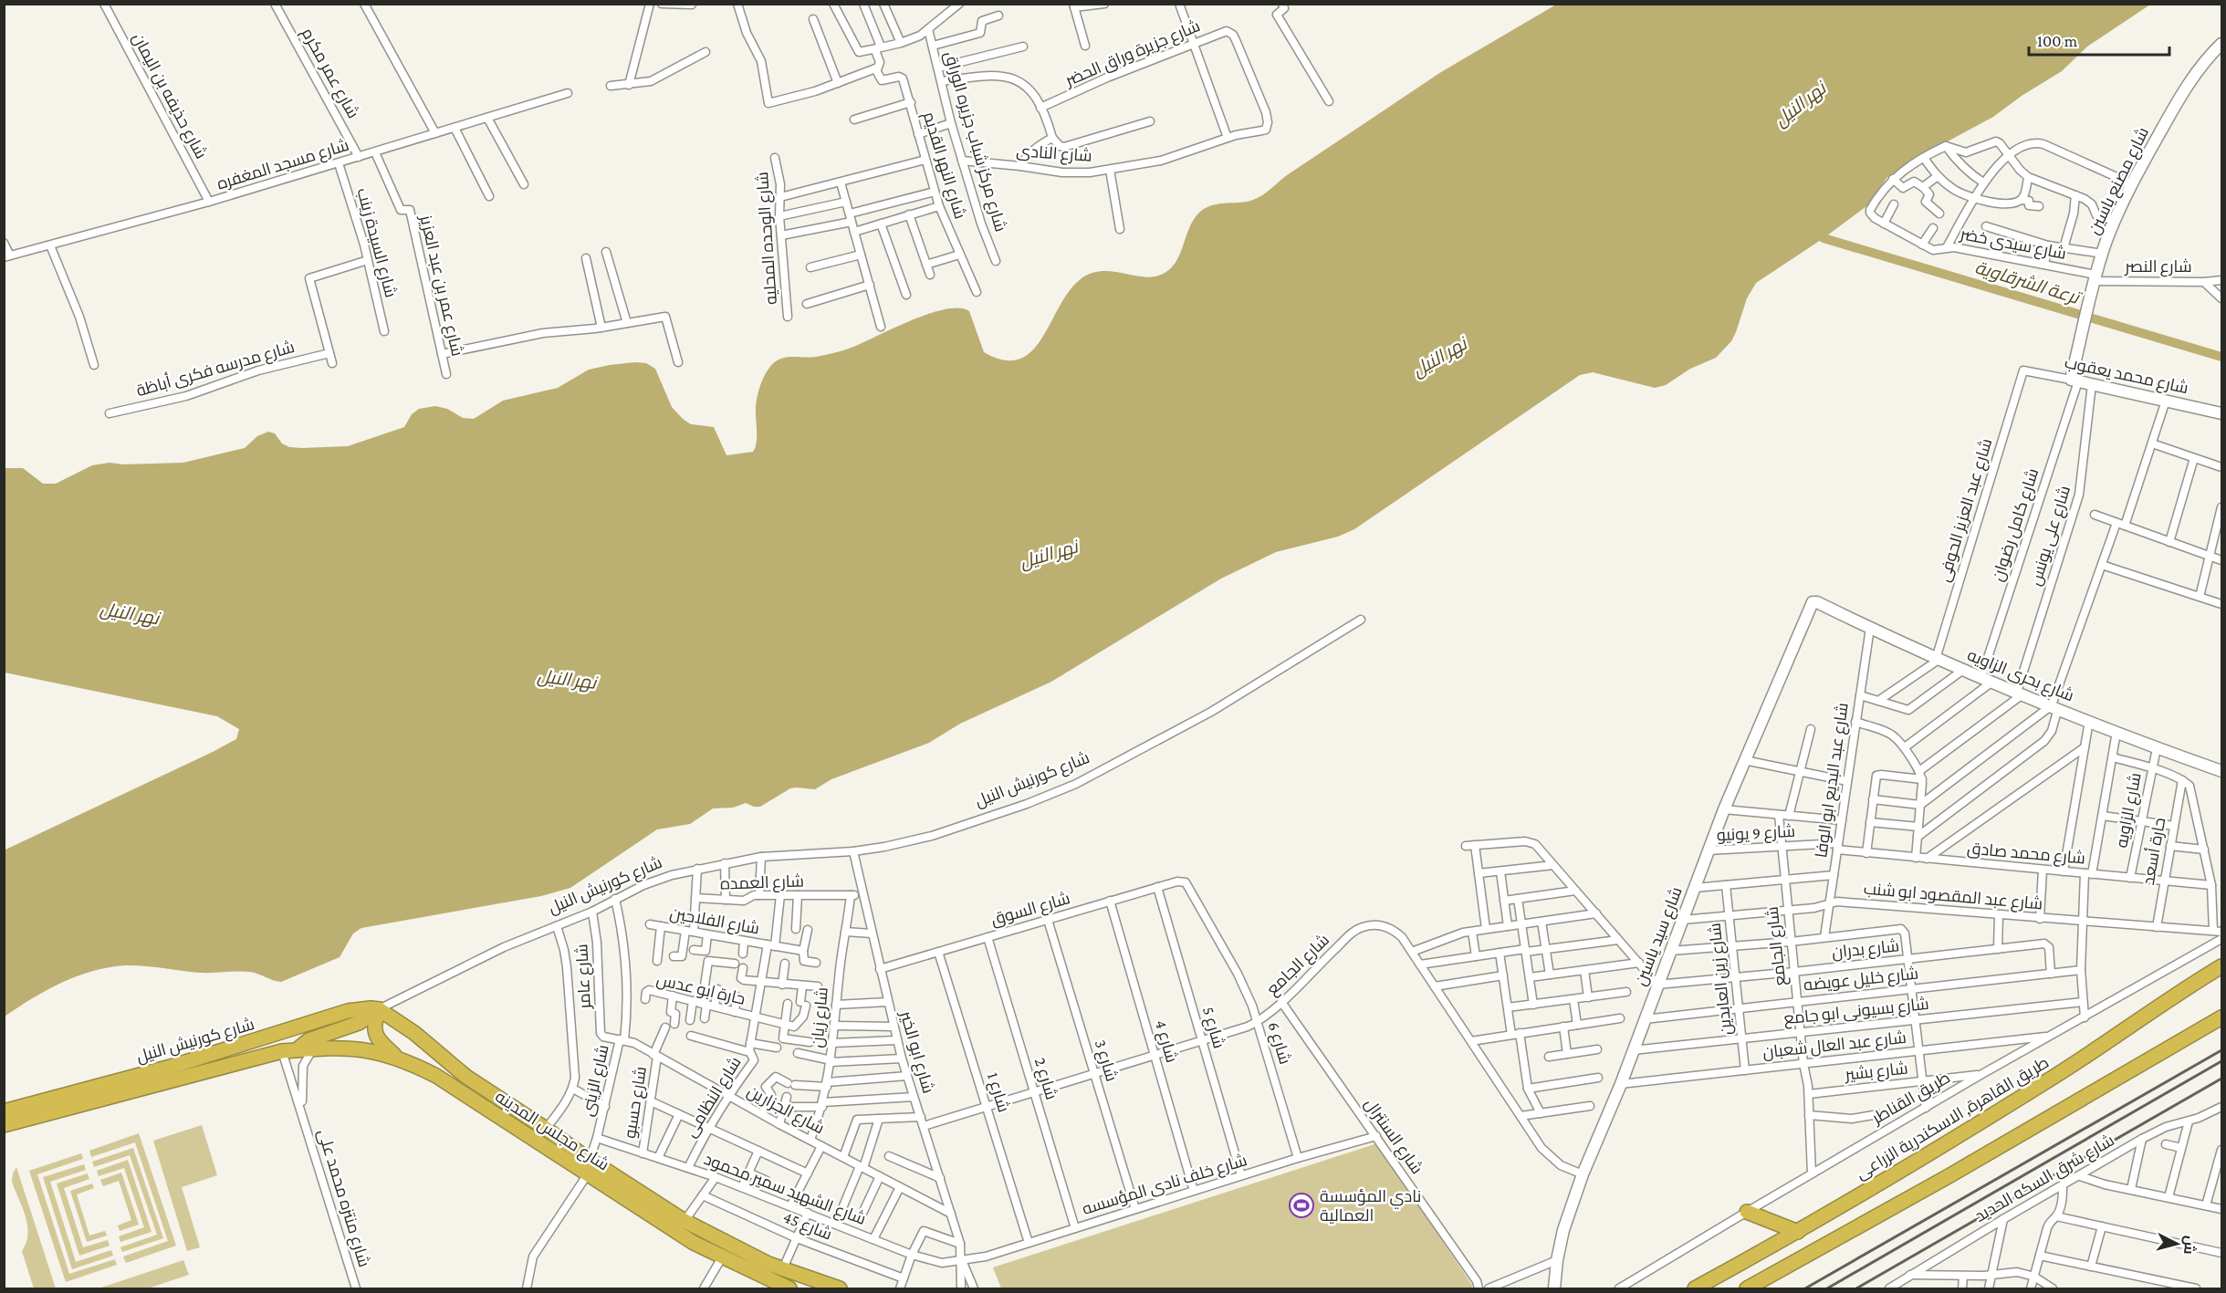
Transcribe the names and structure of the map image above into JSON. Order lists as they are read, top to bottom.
{
  "streets": {
    "highway": ["شارع كورنيش النيل", "طريق القاهرة, الاسكندرية الزراعى", "شارع مجلس المدينه"],
    "street": [
      "شارع جزيرة وراق الحضر",
      "شارع عمر مكرم",
      "شارع حذيفه بن اليمان",
      "شارع مركز شباب جزيره الوراق",
      "شارع النادى",
      "شارع مسجد المغفره",
      "شارع النهر القديم",
      "شارع مصنع ياسين",
      "شارع الوحده المحليه",
      "شارع السيدة زينب",
      "شارع سيدى خضر",
      "شارع النصر",
      "شارع عمر بن عبد العزيز",
      "شارع مدرسه فكرى أباظة",
      "شارع محمد يعقوب",
      "شارع عبد العزيز الحوفى",
      "شارع كامل رضوان",
      "شارع على يونس",
      "شارع بحرى الزاويه",
      "شارع عبد البديع ابو الوفا",
      "شارع الزاويه",
      "شارع 9 يونيو",
      "حارة أسعد",
      "شارع محمد صادق",
      "شارع العمده",
      "شارع عبد المقصود ابو شنب",
      "شارع السوق",
      "شارع الفلاحين",
      "شارع سيد ياسين",
      "شارع الجامع",
      "شارع بدران",
      "شارع عامر",
      "شارع زين العابدين",
      "شارع خليل عويضه",
      "حارة ابو عدس",
      "شارع بسيونى ابو جامع",
      "شارع زيان",
      "شارع 5",
      "شارع 4",
      "شارع 6",
      "شارع عبد العال شعبان",
      "شارع ابو الخير",
      "شارع 3",
      "شارع بشير",
      "شارع 2",
      "شارع الزينى",
      "شارع 1",
      "شارع النظامى",
      "طريق القناطر",
      "شارع حسبو",
      "شارع الجزارين",
      "شارع السنترال",
      "شارع شرق السكه الحديد",
      "شارع خلف نادى المؤسسه",
      "شارع الشهيد سمير محمود",
      "شارع منتزه محمد على",
      "شارع 45"
    ]
  },
  "crossings": [
    ["شارع جزيرة وراق الحضر", "شارع النادى"],
    ["شارع عمر مكرم", "شارع مسجد المغفره"],
    ["شارع حذيفه بن اليمان", "شارع مسجد المغفره"],
    ["شارع مركز شباب جزيره الوراق", "شارع النادى"],
    ["شارع مسجد المغفره", "شارع السيدة زينب"],
    ["شارع مسجد المغفره", "شارع عمر بن عبد العزيز"],
    ["شارع مصنع ياسين", "شارع سيدى خضر"],
    ["شارع مصنع ياسين", "شارع النصر"],
    ["شارع مصنع ياسين", "شارع محمد يعقوب"],
    ["شارع مصنع ياسين", "شارع كامل رضوان"],
    ["شارع سيدى خضر", "شارع النصر"],
    ["شارع محمد يعقوب", "شارع عبد العزيز الحوفى"],
    ["شارع محمد يعقوب", "شارع كامل رضوان"],
    ["شارع محمد يعقوب", "شارع على يونس"],
    ["شارع عبد العزيز الحوفى", "شارع بحرى الزاويه"],
    ["شارع كامل رضوان", "شارع بحرى الزاويه"],
    ["شارع على يونس", "شارع بحرى الزاويه"],
    ["شارع بحرى الزاويه", "شارع عبد البديع ابو الوفا"],
    ["شارع بحرى الزاويه", "شارع الزاويه"],
    ["شارع بحرى الزاويه", "شارع سيد ياسين"],
    ["شارع كورنيش النيل", "شارع عامر"],
    ["شارع كورنيش النيل", "شارع ابو الخير"],
    ["شارع كورنيش النيل", "شارع الزينى"],
    ["شارع كورنيش النيل", "شارع مجلس المدينه"],
    ["شارع كورنيش النيل", "شارع منتزه محمد على"],
    ["شارع عبد البديع ابو الوفا", "شارع 9 يونيو"],
    ["شارع عبد البديع ابو الوفا", "شارع محمد صادق"],
    ["شارع عبد البديع ابو الوفا", "شارع عبد المقصود ابو شنب"],
    ["شارع الزاويه", "شارع محمد صادق"],
    ["شارع 9 يونيو", "شارع محمد صادق"],
    ["شارع 9 يونيو", "شارع سيد ياسين"],
    ["شارع 9 يونيو", "شارع الجامع"],
    ["حارة أسعد", "شارع محمد صادق"],
    ["حارة أسعد", "شارع عبد المقصود ابو شنب"],
    ["شارع العمده", "شارع زيان"],
    ["شارع العمده", "شارع ابو الخير"],
    ["شارع العمده", "شارع النظامى"],
    ["شارع عبد المقصود ابو شنب", "شارع سيد ياسين"],
    ["شارع عبد المقصود ابو شنب", "شارع الجامع"],
    ["شارع عبد المقصود ابو شنب", "شارع زين العابدين"],
    ["شارع السوق", "شارع 5"],
    ["شارع السوق", "شارع 4"],
    ["شارع السوق", "شارع 6"],
    ["شارع السوق", "شارع ابو الخير"],
    ["شارع السوق", "شارع 3"],
    ["شارع السوق", "شارع 2"],
    ["شارع السوق", "شارع 1"],
    ["شارع الفلاحين", "شارع النظامى"],
    ["شارع سيد ياسين", "شارع الجامع"],
    ["شارع سيد ياسين", "شارع بدران"],
    ["شارع سيد ياسين", "شارع خليل عويضه"],
    ["شارع سيد ياسين", "شارع بسيونى ابو جامع"],
    ["شارع سيد ياسين", "شارع عبد العال شعبان"],
    ["شارع الجامع", "شارع بدران"],
    ["شارع الجامع", "شارع خليل عويضه"],
    ["شارع الجامع", "شارع بسيونى ابو جامع"],
    ["شارع الجامع", "شارع 5"],
    ["شارع الجامع", "شارع 4"],
    ["شارع الجامع", "شارع 6"],
    ["شارع الجامع", "شارع عبد العال شعبان"],
    ["شارع الجامع", "شارع ابو الخير"],
    ["شارع الجامع", "شارع 3"],
    ["شارع الجامع", "شارع بشير"],
    ["شارع الجامع", "شارع 2"],
    ["شارع الجامع", "شارع 1"],
    ["شارع الجامع", "طريق القناطر"],
    ["شارع الجامع", "شارع السنترال"],
    ["شارع بدران", "شارع زين العابدين"],
    ["شارع بدران", "شارع خليل عويضه"],
    ["شارع عامر", "شارع الجزارين"],
    ["شارع زين العابدين", "شارع خليل عويضه"],
    ["شارع زين العابدين", "شارع بسيونى ابو جامع"],
    ["شارع زين العابدين", "شارع عبد العال شعبان"],
    ["حارة ابو عدس", "شارع النظامى"],
    ["شارع زيان", "شارع الجزارين"],
    ["شارع 5", "شارع خلف نادى المؤسسه"],
    ["شارع 4", "شارع خلف نادى المؤسسه"],
    ["شارع 6", "شارع خلف نادى المؤسسه"],
    ["شارع عبد العال شعبان", "طريق القناطر"],
    ["شارع ابو الخير", "شارع الجزارين"],
    ["شارع ابو الخير", "شارع خلف نادى المؤسسه"],
    ["شارع ابو الخير", "شارع الشهيد سمير محمود"],
    ["شارع 3", "شارع خلف نادى المؤسسه"],
    ["شارع بشير", "طريق القناطر"],
    ["شارع 2", "شارع خلف نادى المؤسسه"],
    ["شارع الزينى", "شارع الجزارين"],
    ["شارع الزينى", "شارع مجلس المدينه"],
    ["شارع الزينى", "شارع الشهيد سمير محمود"],
    ["شارع 1", "شارع خلف نادى المؤسسه"],
    ["شارع النظامى", "شارع الجزارين"],
    ["شارع النظامى", "شارع الشهيد سمير محمود"],
    ["شارع حسبو", "شارع الجزارين"],
    ["شارع حسبو", "شارع الشهيد سمير محمود"],
    ["شارع مجلس المدينه", "شارع منتزه محمد على"],
    ["شارع السنترال", "شارع خلف نادى المؤسسه"],
    ["شارع خلف نادى المؤسسه", "شارع الشهيد سمير محمود"]
  ],
  "water": ["نهر النيل", "ترعة الشرقاوية"],
  "places": {
    "sports": ["نادي المؤسسة العمالية"]
  },
  "scale_bar": "100 m",
  "north": "right"
}
